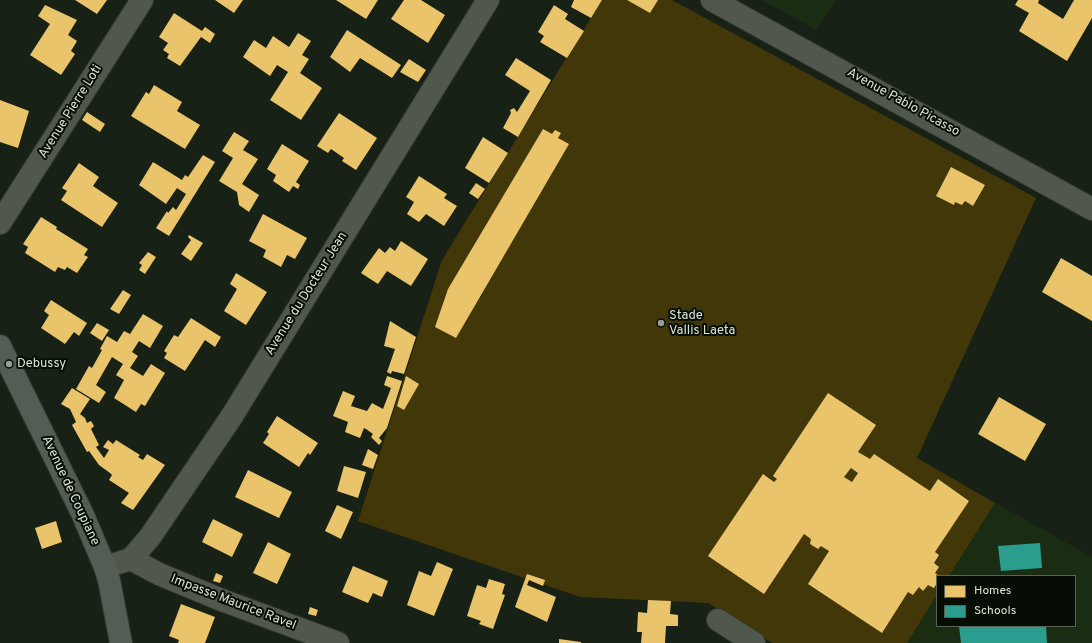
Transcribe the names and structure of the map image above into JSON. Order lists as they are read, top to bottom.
{
  "streets": {
    "main road": ["Avenue de Coupiane"],
    "street": [
      "Avenue Pablo Picasso",
      "Avenue Pierre Loti",
      "Avenue du Docteur Jean",
      "Impasse Maurice Ravel"
    ]
  },
  "crossings": [
    ["Avenue du Docteur Jean", "Avenue de Coupiane"],
    ["Avenue du Docteur Jean", "Impasse Maurice Ravel"]
  ],
  "places": ["Stade Vallis Laeta", "Debussy"],
  "legend": ["Homes", "Schools"]
}
